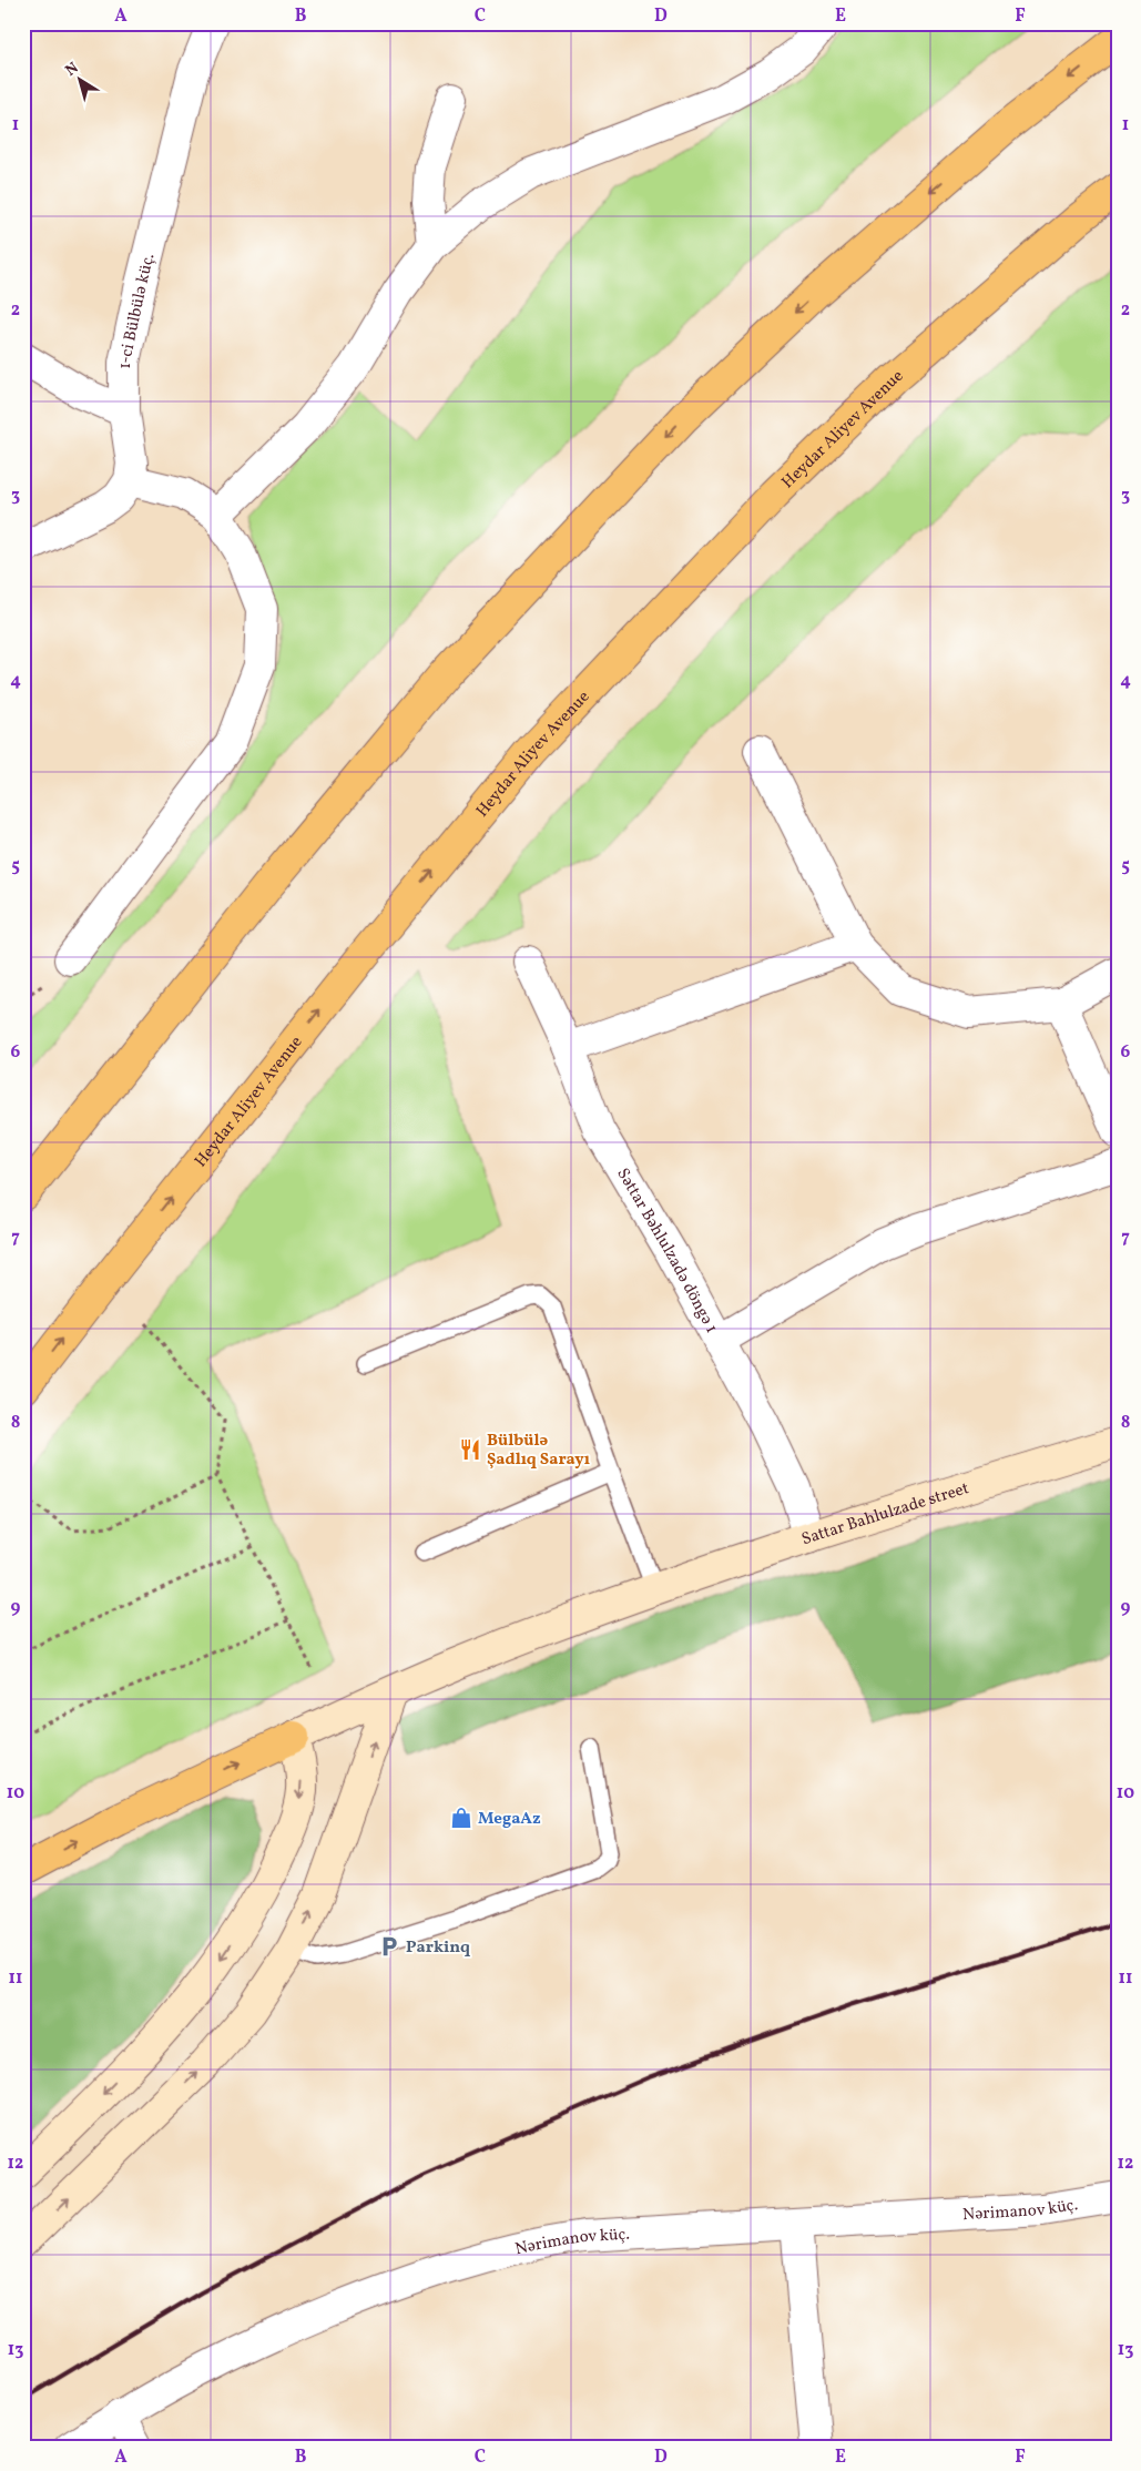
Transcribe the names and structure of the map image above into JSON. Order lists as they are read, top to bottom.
{
  "streets": {
    "highway": ["Heydar Aliyev Avenue"],
    "main road": ["Sattar Bahlulzade street"],
    "street": ["1-ci Bülbülə küç.", "Səttar Bəhlulzadə döngə 1", "Nərimanov küç."]
  },
  "crossings": [
    ["Səttar Bəhlulzadə döngə 1", "Sattar Bahlulzade street"]
  ],
  "places": {
    "restaurant": ["Bülbülə Şadlıq Sarayı"],
    "shop": ["MegaAz"],
    "parking": ["Parkinq"]
  },
  "north": "top left",
  "grid": {
    "columns": [
      "A",
      "B",
      "C",
      "D",
      "E",
      "F"
    ],
    "rows": [
      "1",
      "2",
      "3",
      "4",
      "5",
      "6",
      "7",
      "8",
      "9",
      "10",
      "11",
      "12",
      "13"
    ]
  }
}
